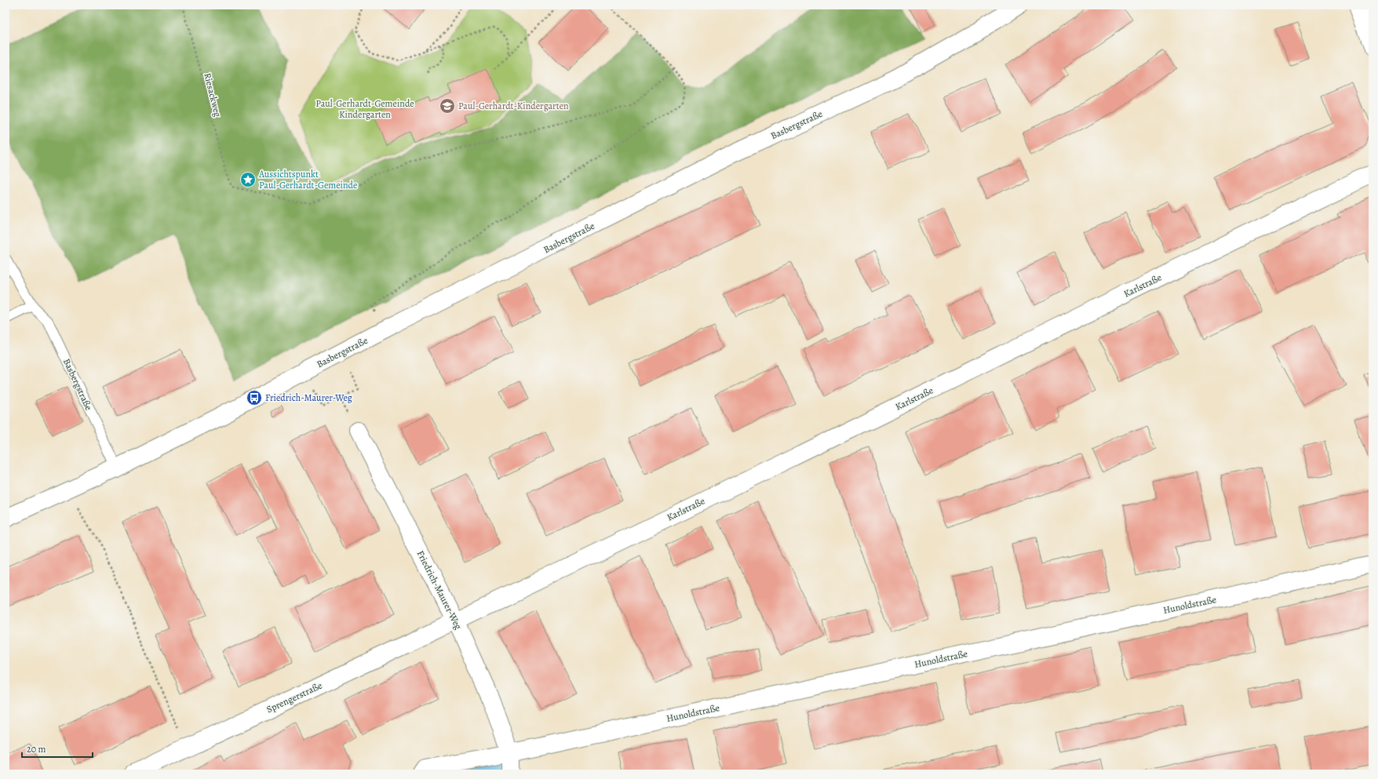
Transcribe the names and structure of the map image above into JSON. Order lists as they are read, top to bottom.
{
  "streets": {
    "street": [
      "Basbergstraße",
      "Karlstraße",
      "Friedrich-Maurer-Weg",
      "Hunoldstraße",
      "Sprengerstraße"
    ],
    "path": ["Riesackweg"]
  },
  "crossings": [
    ["Karlstraße", "Friedrich-Maurer-Weg"],
    ["Karlstraße", "Sprengerstraße"],
    ["Friedrich-Maurer-Weg", "Hunoldstraße"],
    ["Friedrich-Maurer-Weg", "Sprengerstraße"]
  ],
  "parks": ["Paul-Gerhardt-Gemeinde Kindergarten"],
  "places": {
    "school or university": ["Paul-Gerhardt-Kindergarten"],
    "place": ["Aussichtspunkt Paul-Gerhardt-Gemeinde"],
    "bus stop": ["Friedrich-Maurer-Weg"]
  },
  "scale_bar": "20 m"
}
